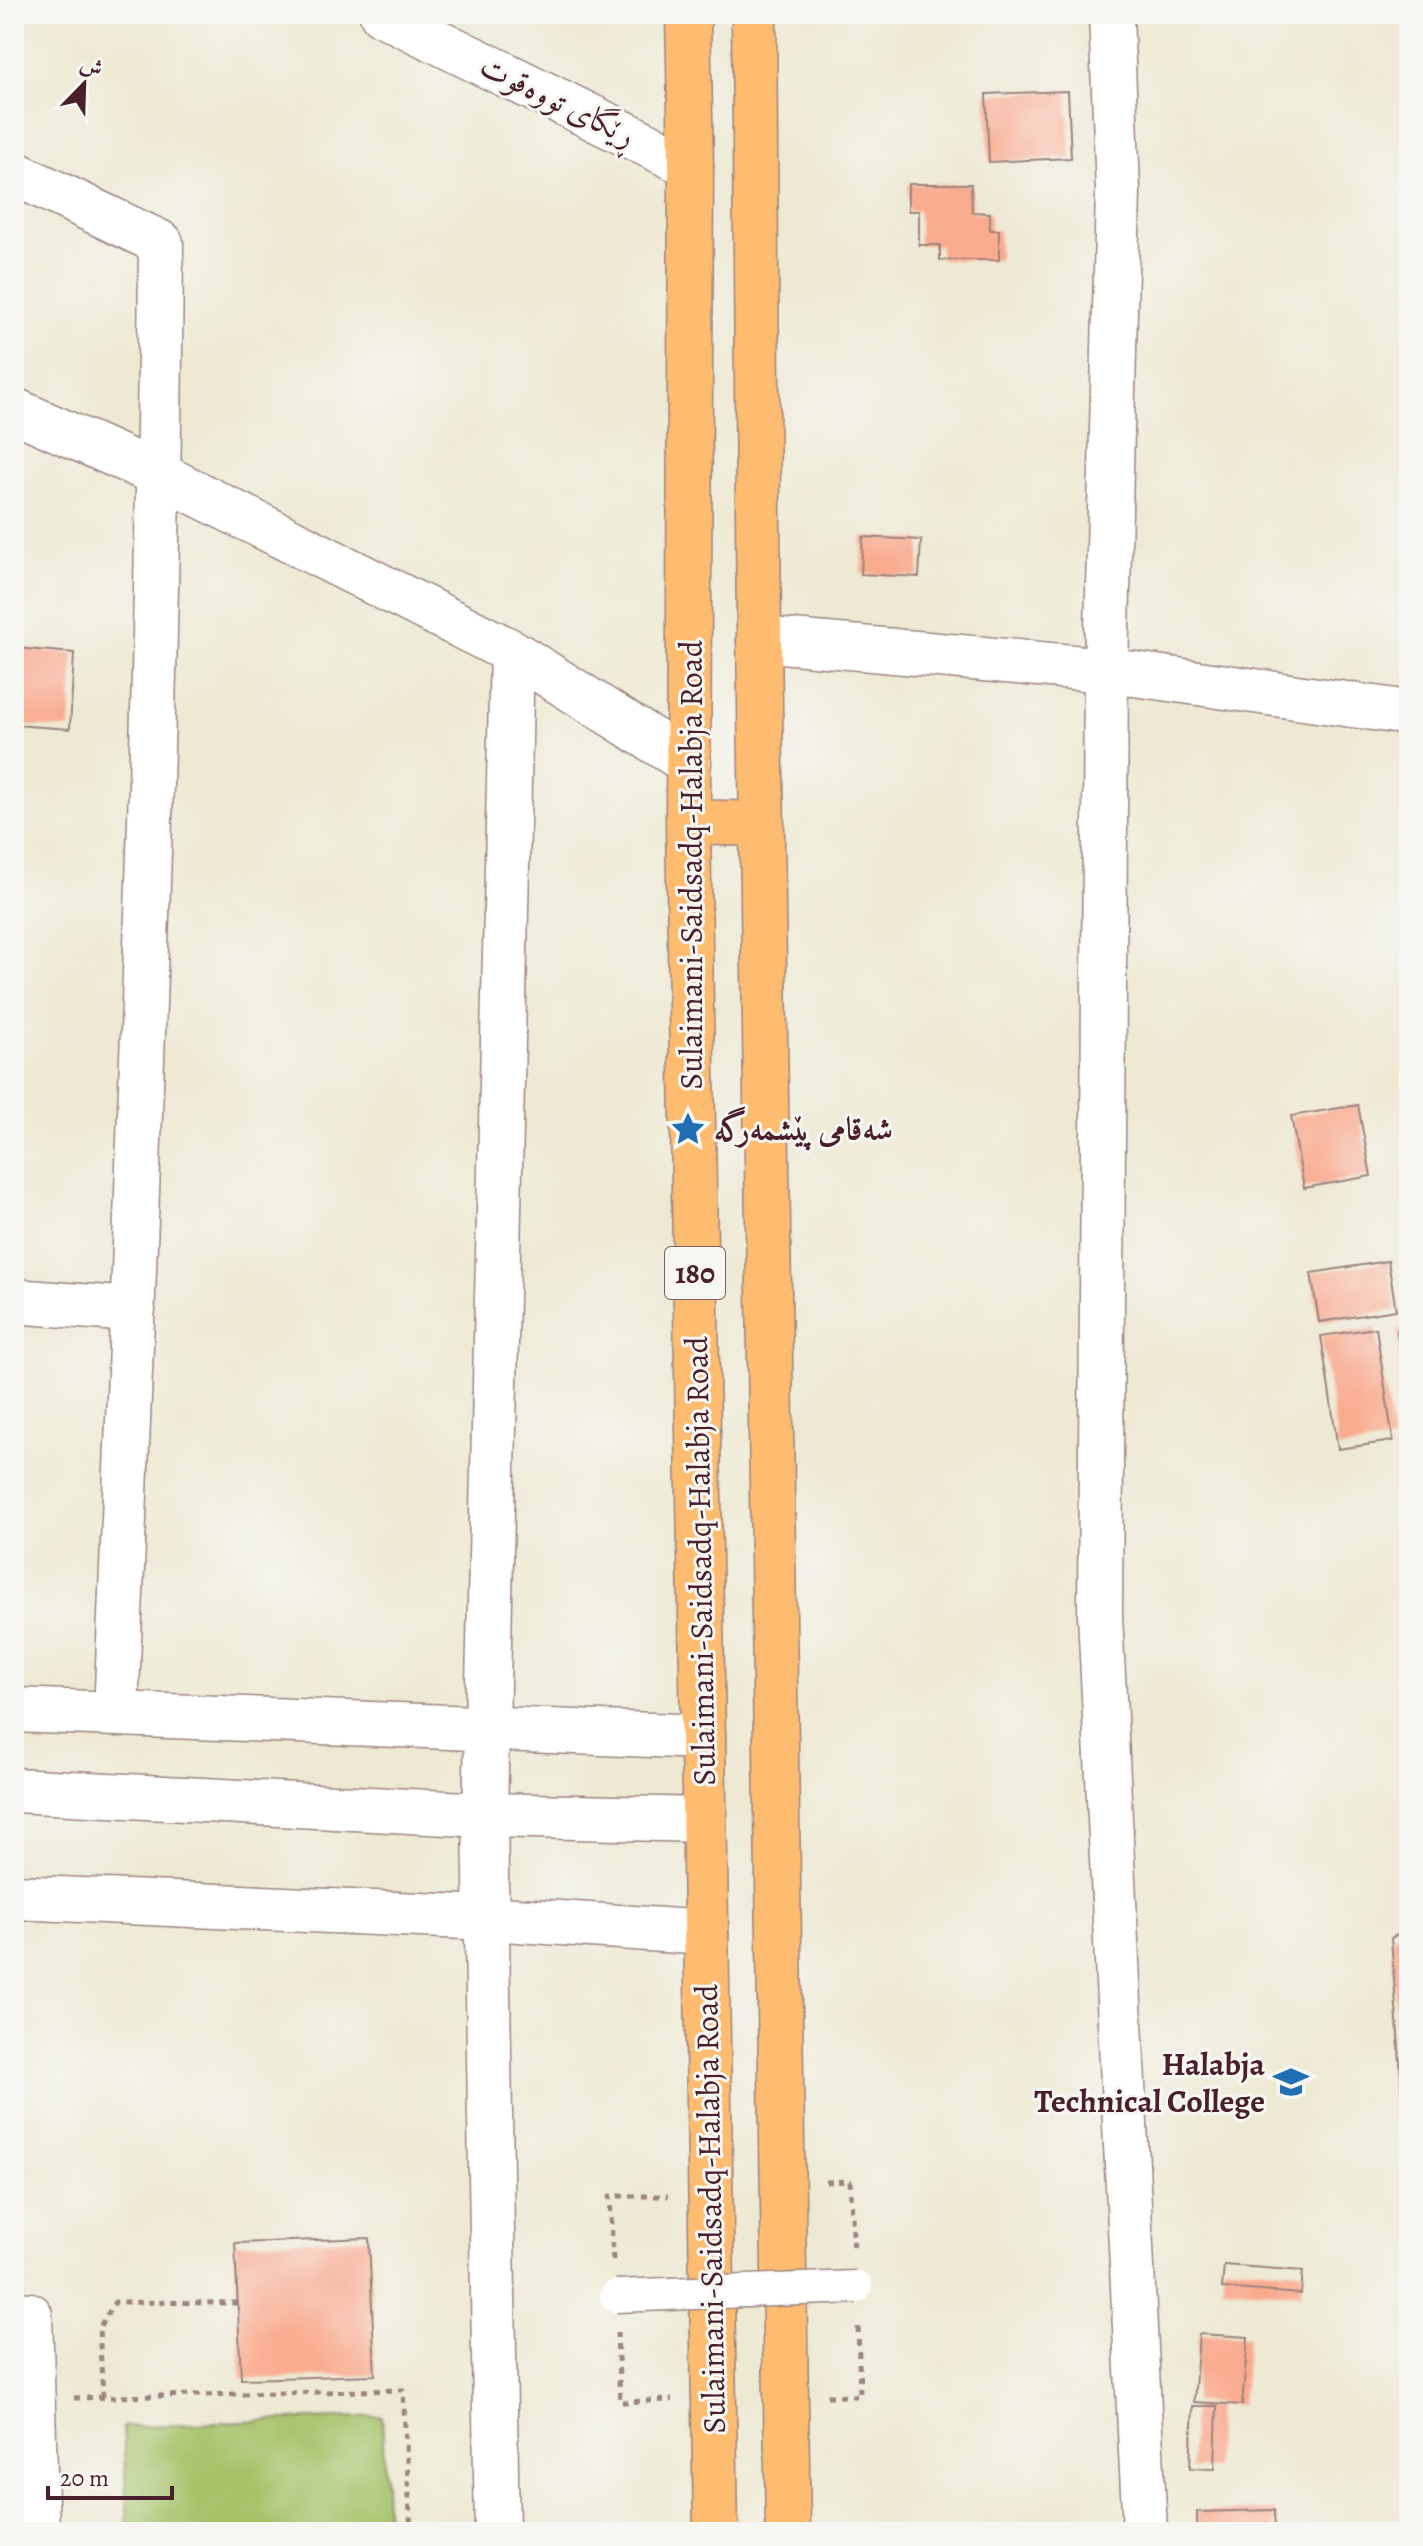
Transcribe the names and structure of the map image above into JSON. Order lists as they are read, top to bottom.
{
  "streets": {
    "highway": ["Sulaimani-Saidsadq-Halabja Road", "180"],
    "street": ["ڕێگای تووەقوت"]
  },
  "crossings": [
    ["ڕێگای تووەقوت", "Sulaimani-Saidsadq-Halabja Road"]
  ],
  "places": {
    "place": ["شەقامی پێشمەرگە"],
    "school or university": ["Halabja Technical College"]
  },
  "scale_bar": "20 m",
  "north": "top right"
}
